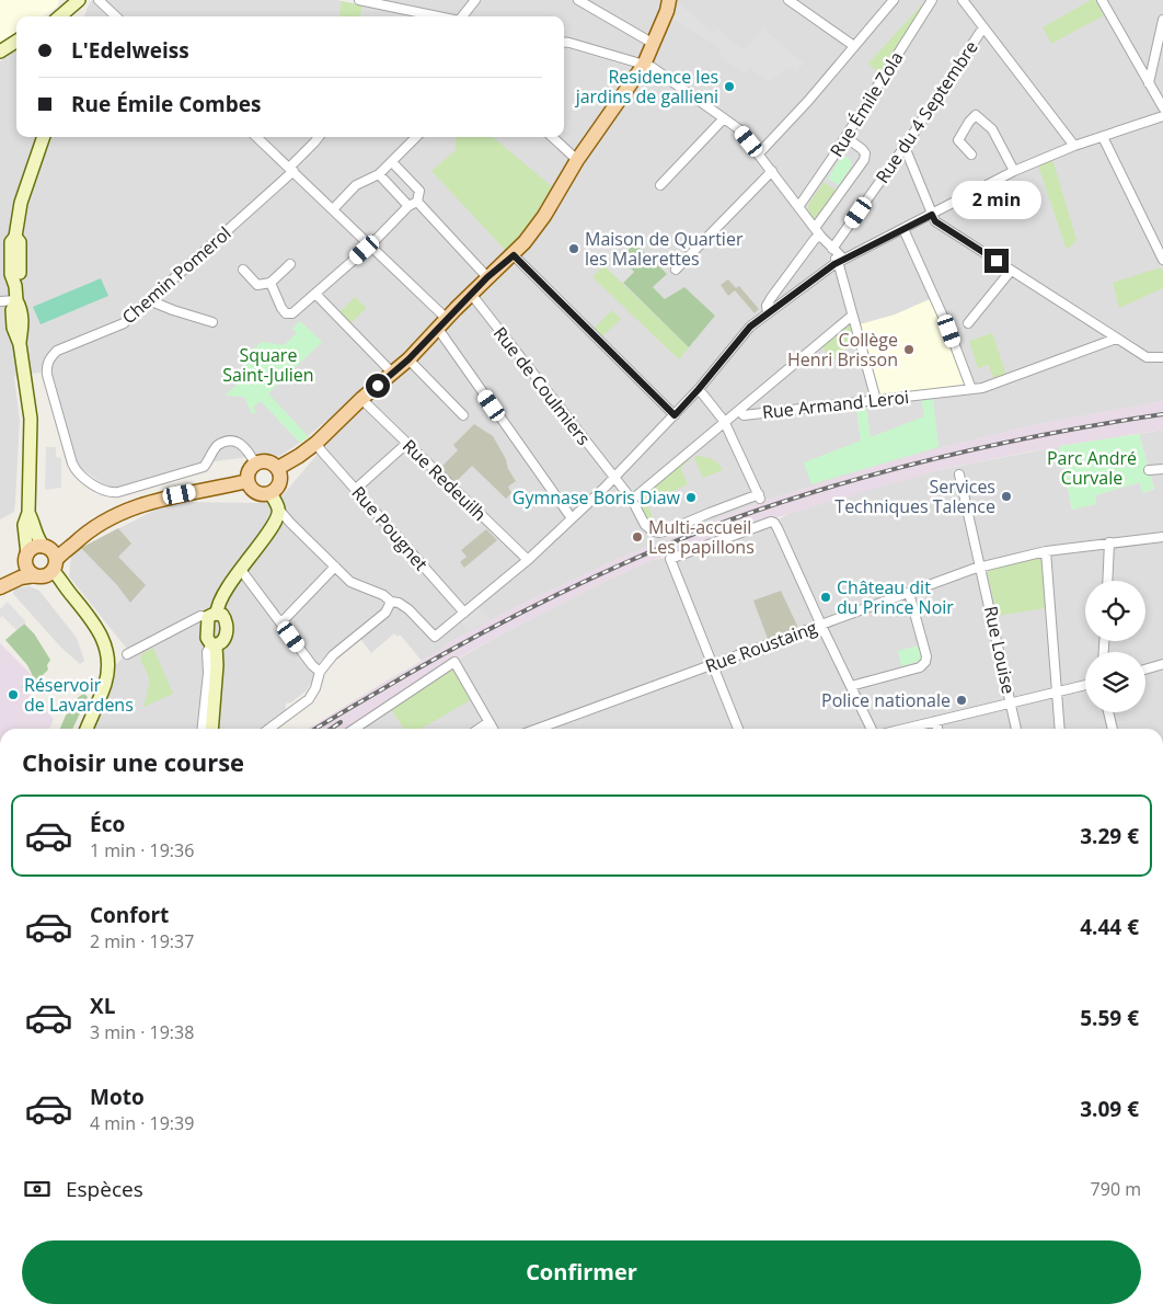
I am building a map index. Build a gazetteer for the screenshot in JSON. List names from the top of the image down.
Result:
{
  "streets": {
    "street": [
      "Rue Émile Zola",
      "Rue du 4 Septembre",
      "Chemin Pomerol",
      "Rue de Coulmiers",
      "Rue Armand Leroi",
      "Rue Redeuilh",
      "Rue Pougnet",
      "Rue Roustaing",
      "Rue Louise"
    ]
  },
  "crossings": [
    ["Rue Roustaing", "Rue Louise"]
  ],
  "parks": ["Square Saint-Julien", "Parc André Curvale"],
  "places": [
    "Residence les jardins de gallieni",
    "Maison de Quartier les Malerettes",
    "Collège Henri Brisson",
    "Services Techniques Talence",
    "Gymnase Boris Diaw",
    "Multi-accueil Les papillons",
    "Château dit du Prince Noir",
    "Réservoir de Lavardens",
    "Police nationale"
  ],
  "page": {
    "banner": ["L'Edelweiss", "Rue Émile Combes"],
    "bubble": "2 min",
    "heading": "Choisir une course",
    "list": [
      {
        "name": "Éco",
        "note": "1 min · 19:36",
        "value": "3.29 €"
      },
      {
        "name": "Confort",
        "note": "2 min · 19:37",
        "value": "4.44 €"
      },
      {
        "name": "XL",
        "note": "3 min · 19:38",
        "value": "5.59 €"
      },
      {
        "name": "Moto",
        "note": "4 min · 19:39",
        "value": "3.09 €"
      }
    ],
    "pay": ["Espèces", "790 m"],
    "buttons": "Confirmer"
  }
}
